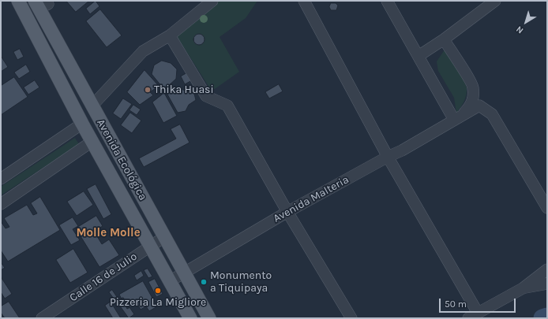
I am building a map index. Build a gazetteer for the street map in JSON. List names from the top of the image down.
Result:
{
  "streets": {
    "main road": ["Avenida Ecológica"],
    "street": ["Avenida Malteria", "Calle 16 de Julio"]
  },
  "crossings": [
    ["Avenida Ecológica", "Avenida Malteria"],
    ["Avenida Ecológica", "Calle 16 de Julio"]
  ],
  "districts": ["Molle Molle"],
  "places": ["Thika Huasi", "Monumento a Tiquipaya", "Pizzeria La Migliore"],
  "scale_bar": "50 m",
  "north": "bottom left"
}
